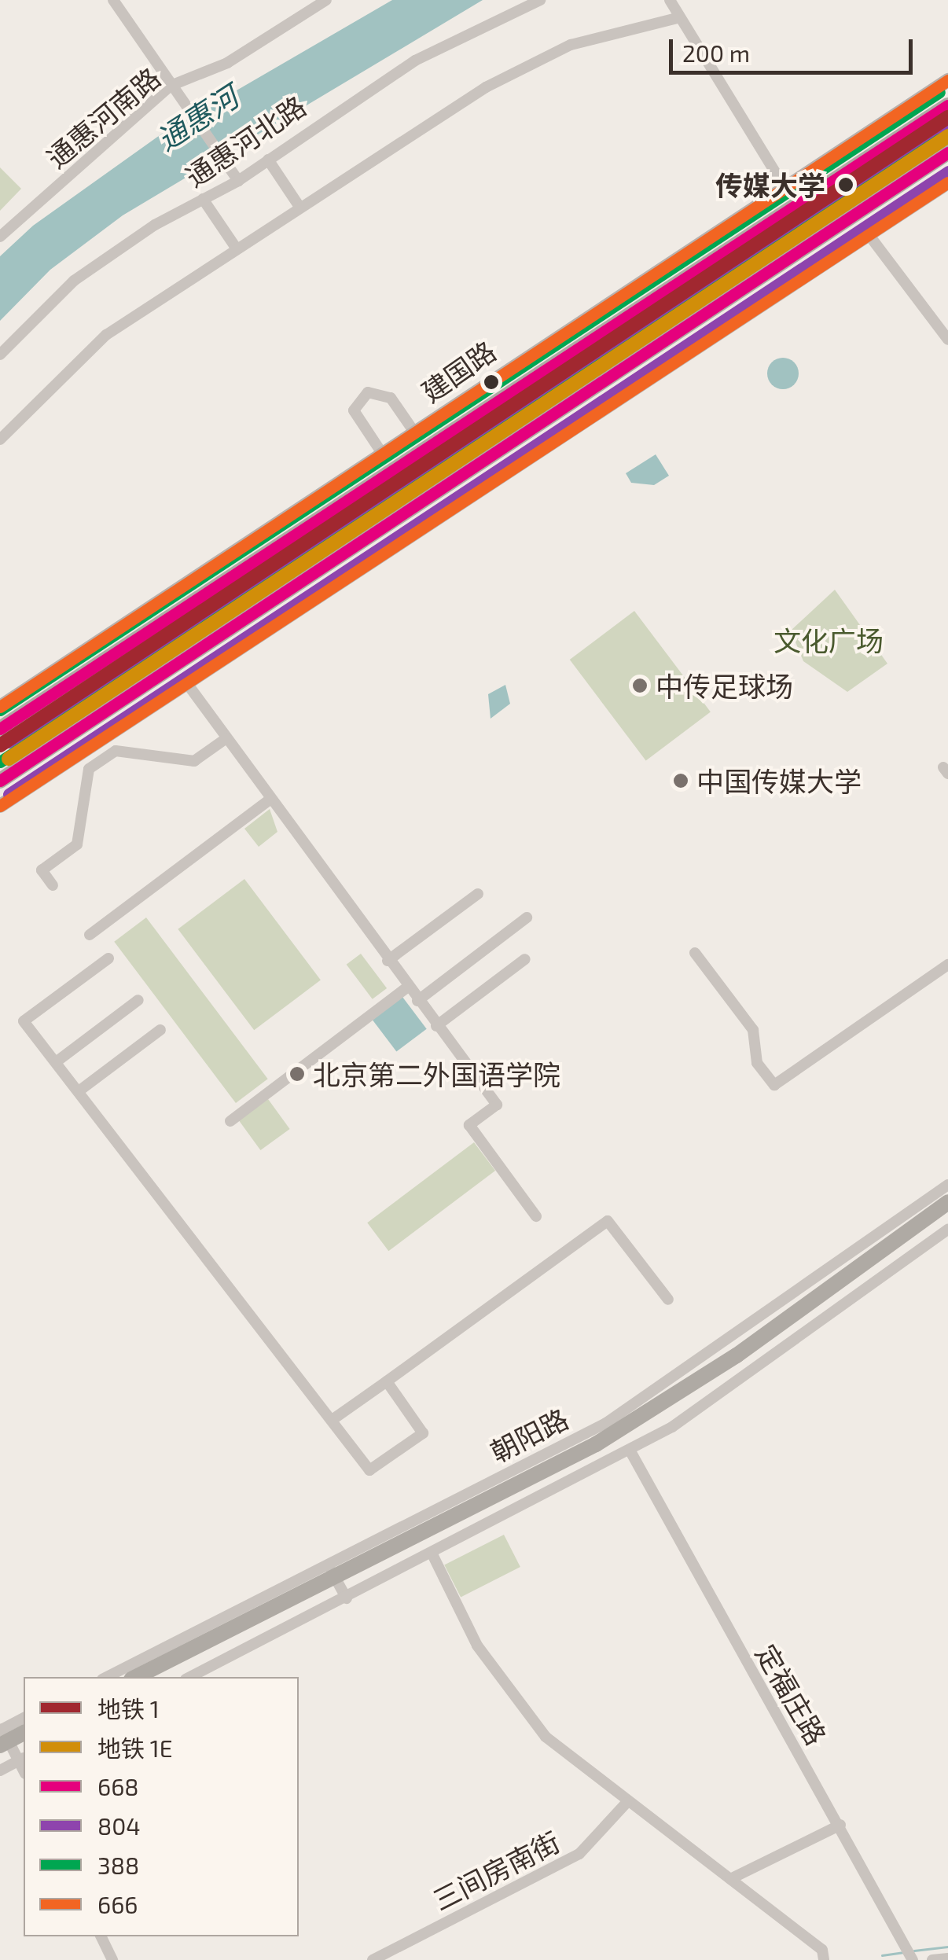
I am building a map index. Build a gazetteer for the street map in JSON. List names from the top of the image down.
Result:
{
  "streets": {
    "highway": ["朝阳路"],
    "main road": ["建国路"],
    "street": [
      "通惠河南路",
      "通惠河北路",
      "定福庄路",
      "三间房南街"
    ]
  },
  "crossings": [
    ["朝阳路", "定福庄路"]
  ],
  "water": ["通惠河"],
  "parks": ["文化广场"],
  "places": [
    "传媒大学",
    "中传足球场",
    "中国传媒大学",
    "北京第二外国语学院"
  ],
  "lines": [
    "transit line 666",
    "transit line 388",
    "transit line 668",
    "metro line 1",
    "transit line 804",
    "metro line 1E"
  ],
  "legend": [
    "地铁 1",
    "地铁 1E",
    "668",
    "804",
    "388",
    "666"
  ],
  "scale_bar": "200 m"
}
